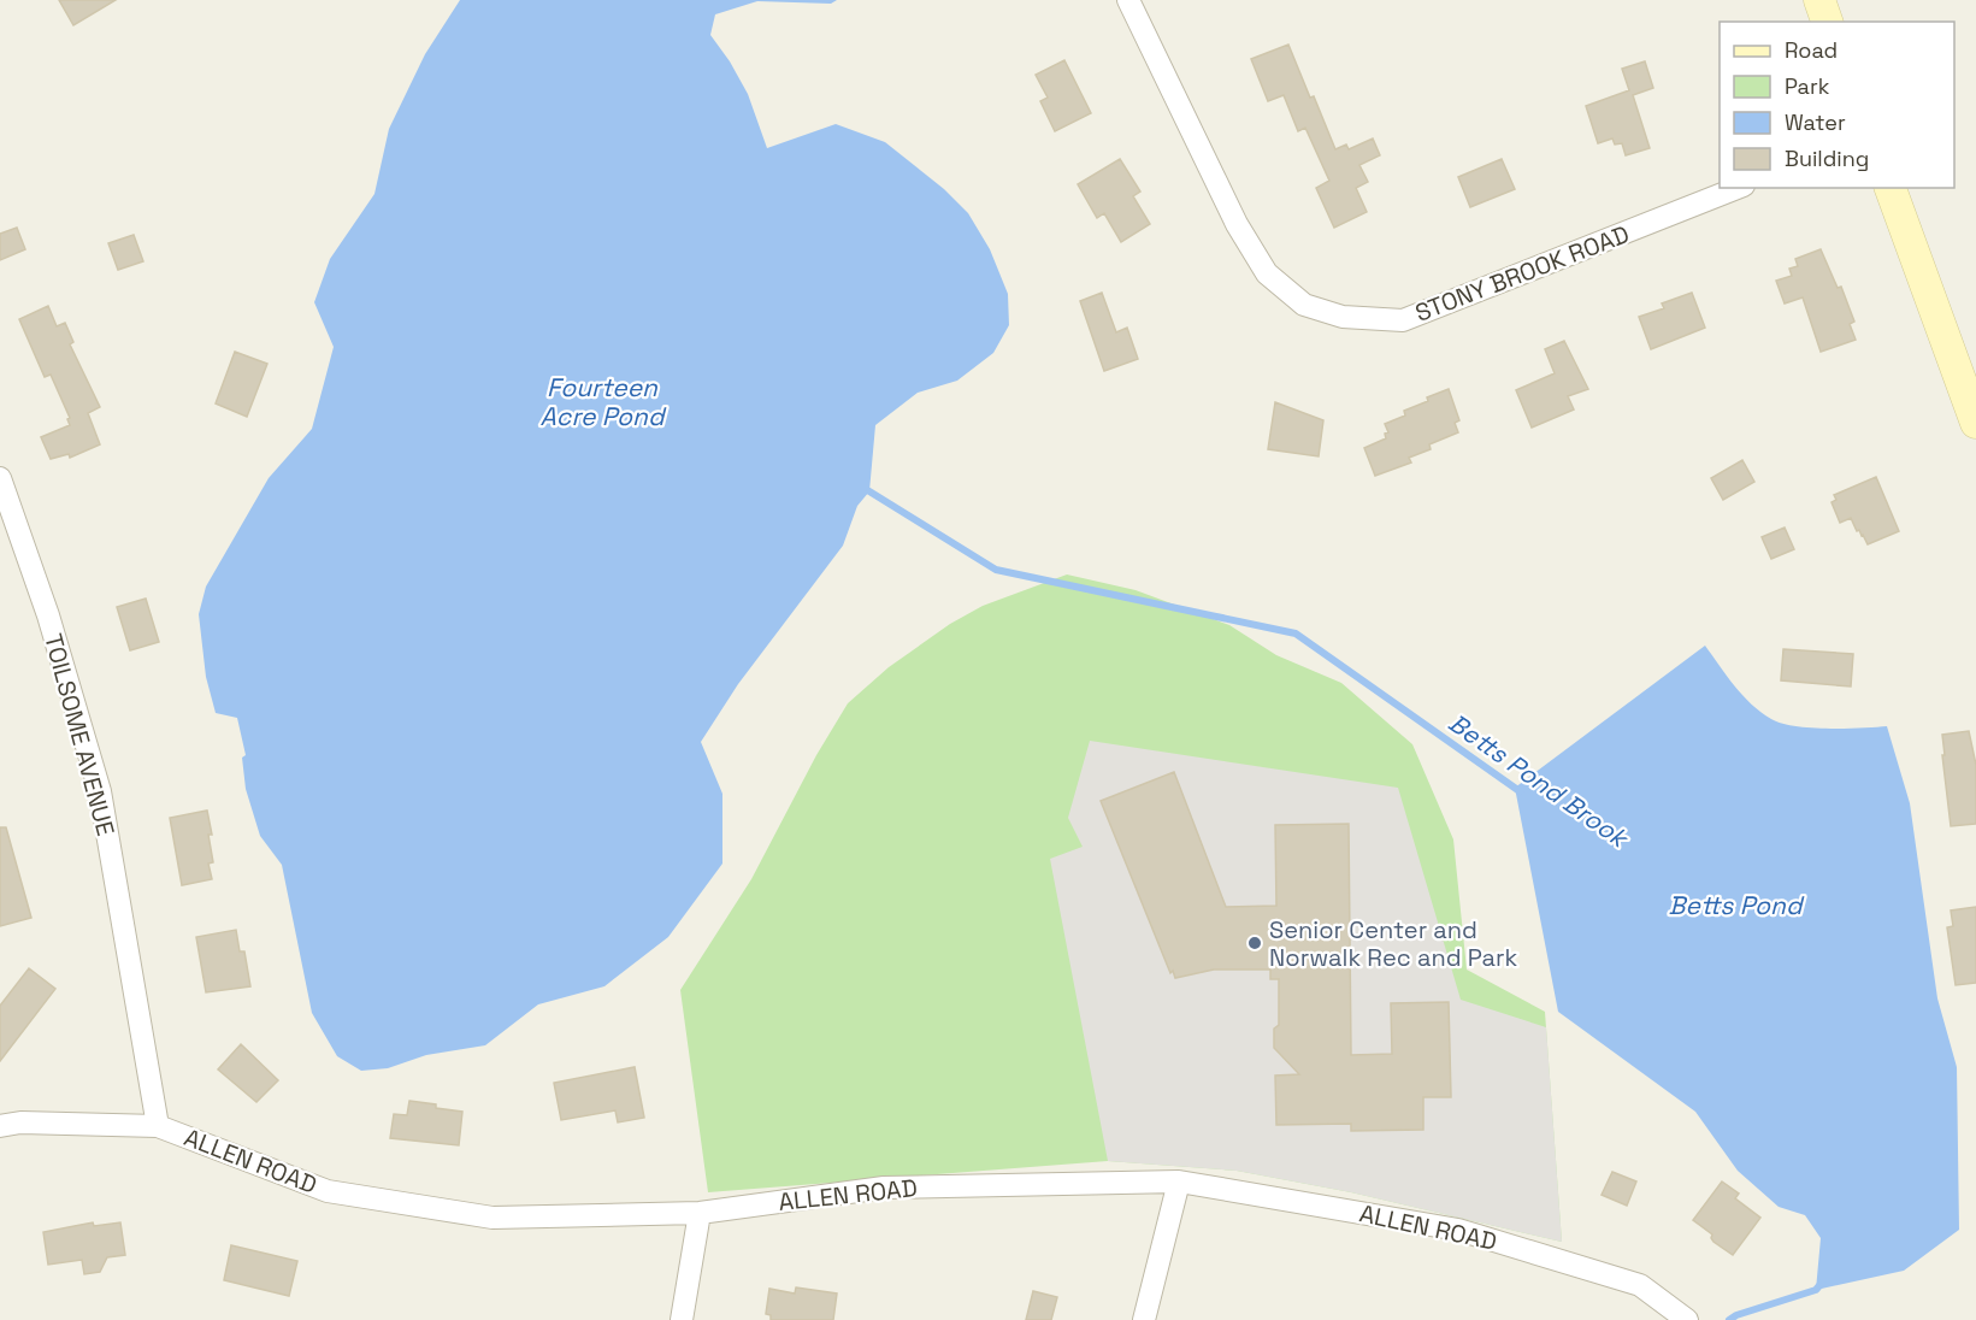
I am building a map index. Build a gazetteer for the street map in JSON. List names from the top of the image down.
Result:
{
  "streets": {
    "street": ["STONY BROOK ROAD", "TOILSOME AVENUE", "ALLEN ROAD"]
  },
  "crossings": [
    ["TOILSOME AVENUE", "ALLEN ROAD"]
  ],
  "water": ["Fourteen Acre Pond", "Betts Pond Brook", "Betts Pond"],
  "places": ["Senior Center and Norwalk Rec and Park"],
  "legend": [
    "Road",
    "Park",
    "Water",
    "Building"
  ]
}
